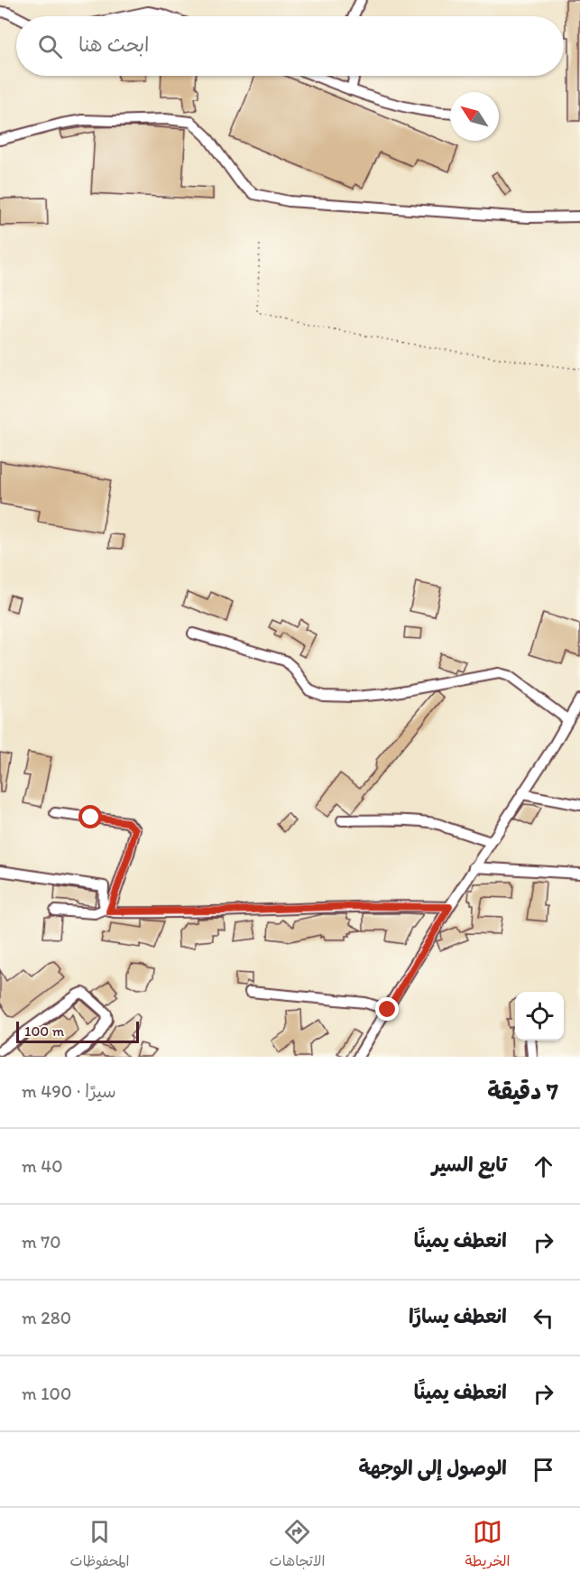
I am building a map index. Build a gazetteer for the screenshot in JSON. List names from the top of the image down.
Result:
{
  "scale_bar": "100 m",
  "north": "top left",
  "page": {
    "search": "ابحث هنا",
    "scale": "100 m",
    "heading": ["7 دقيقة", "سيرًا · 490 m"],
    "list": [
      ["تابع السير", "40 m"],
      ["انعطف يمينًا", "70 m"],
      ["انعطف يسارًا", "280 m"],
      ["انعطف يمينًا", "100 m"],
      "الوصول إلى الوجهة"
    ],
    "nav": ["الخريطة", "الاتجاهات", "المحفوظات"]
  }
}
